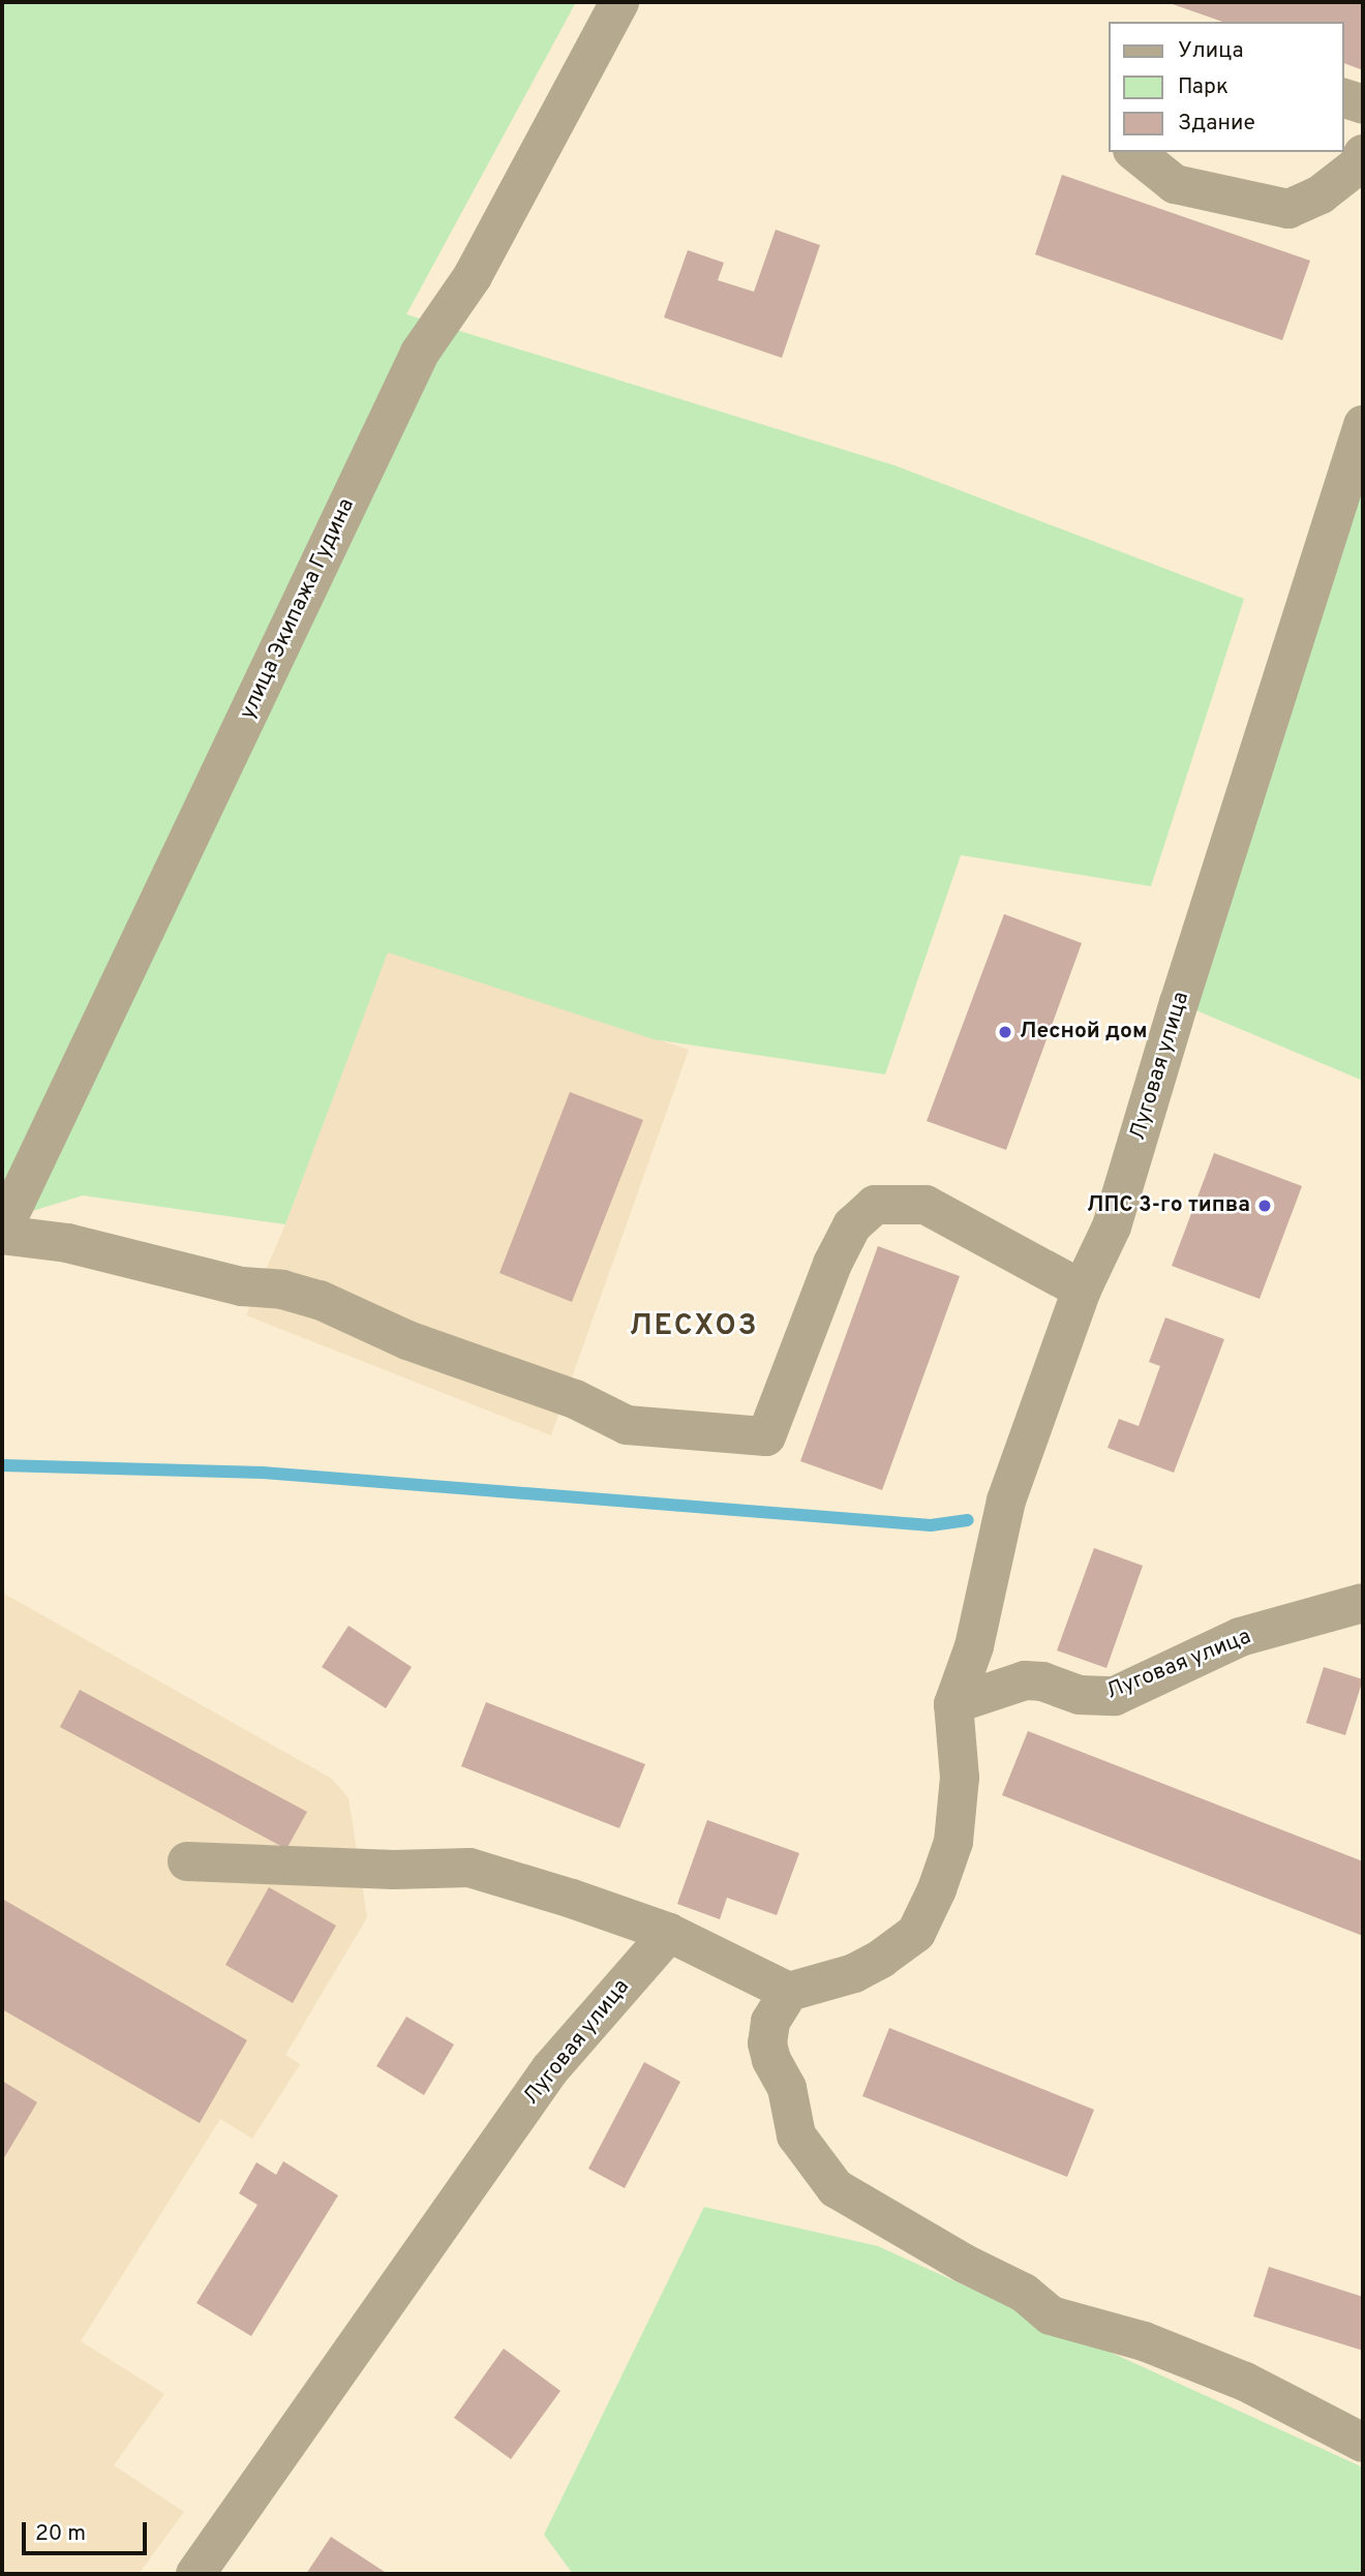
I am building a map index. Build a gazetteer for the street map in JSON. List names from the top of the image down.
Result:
{
  "streets": {
    "street": ["улица Экипажа Гудина", "Луговая улица"]
  },
  "districts": ["ЛЕСХОЗ"],
  "places": ["Лесной дом", "ЛПС 3-го типва"],
  "legend": ["Улица", "Парк", "Здание"],
  "scale_bar": "20 m"
}
